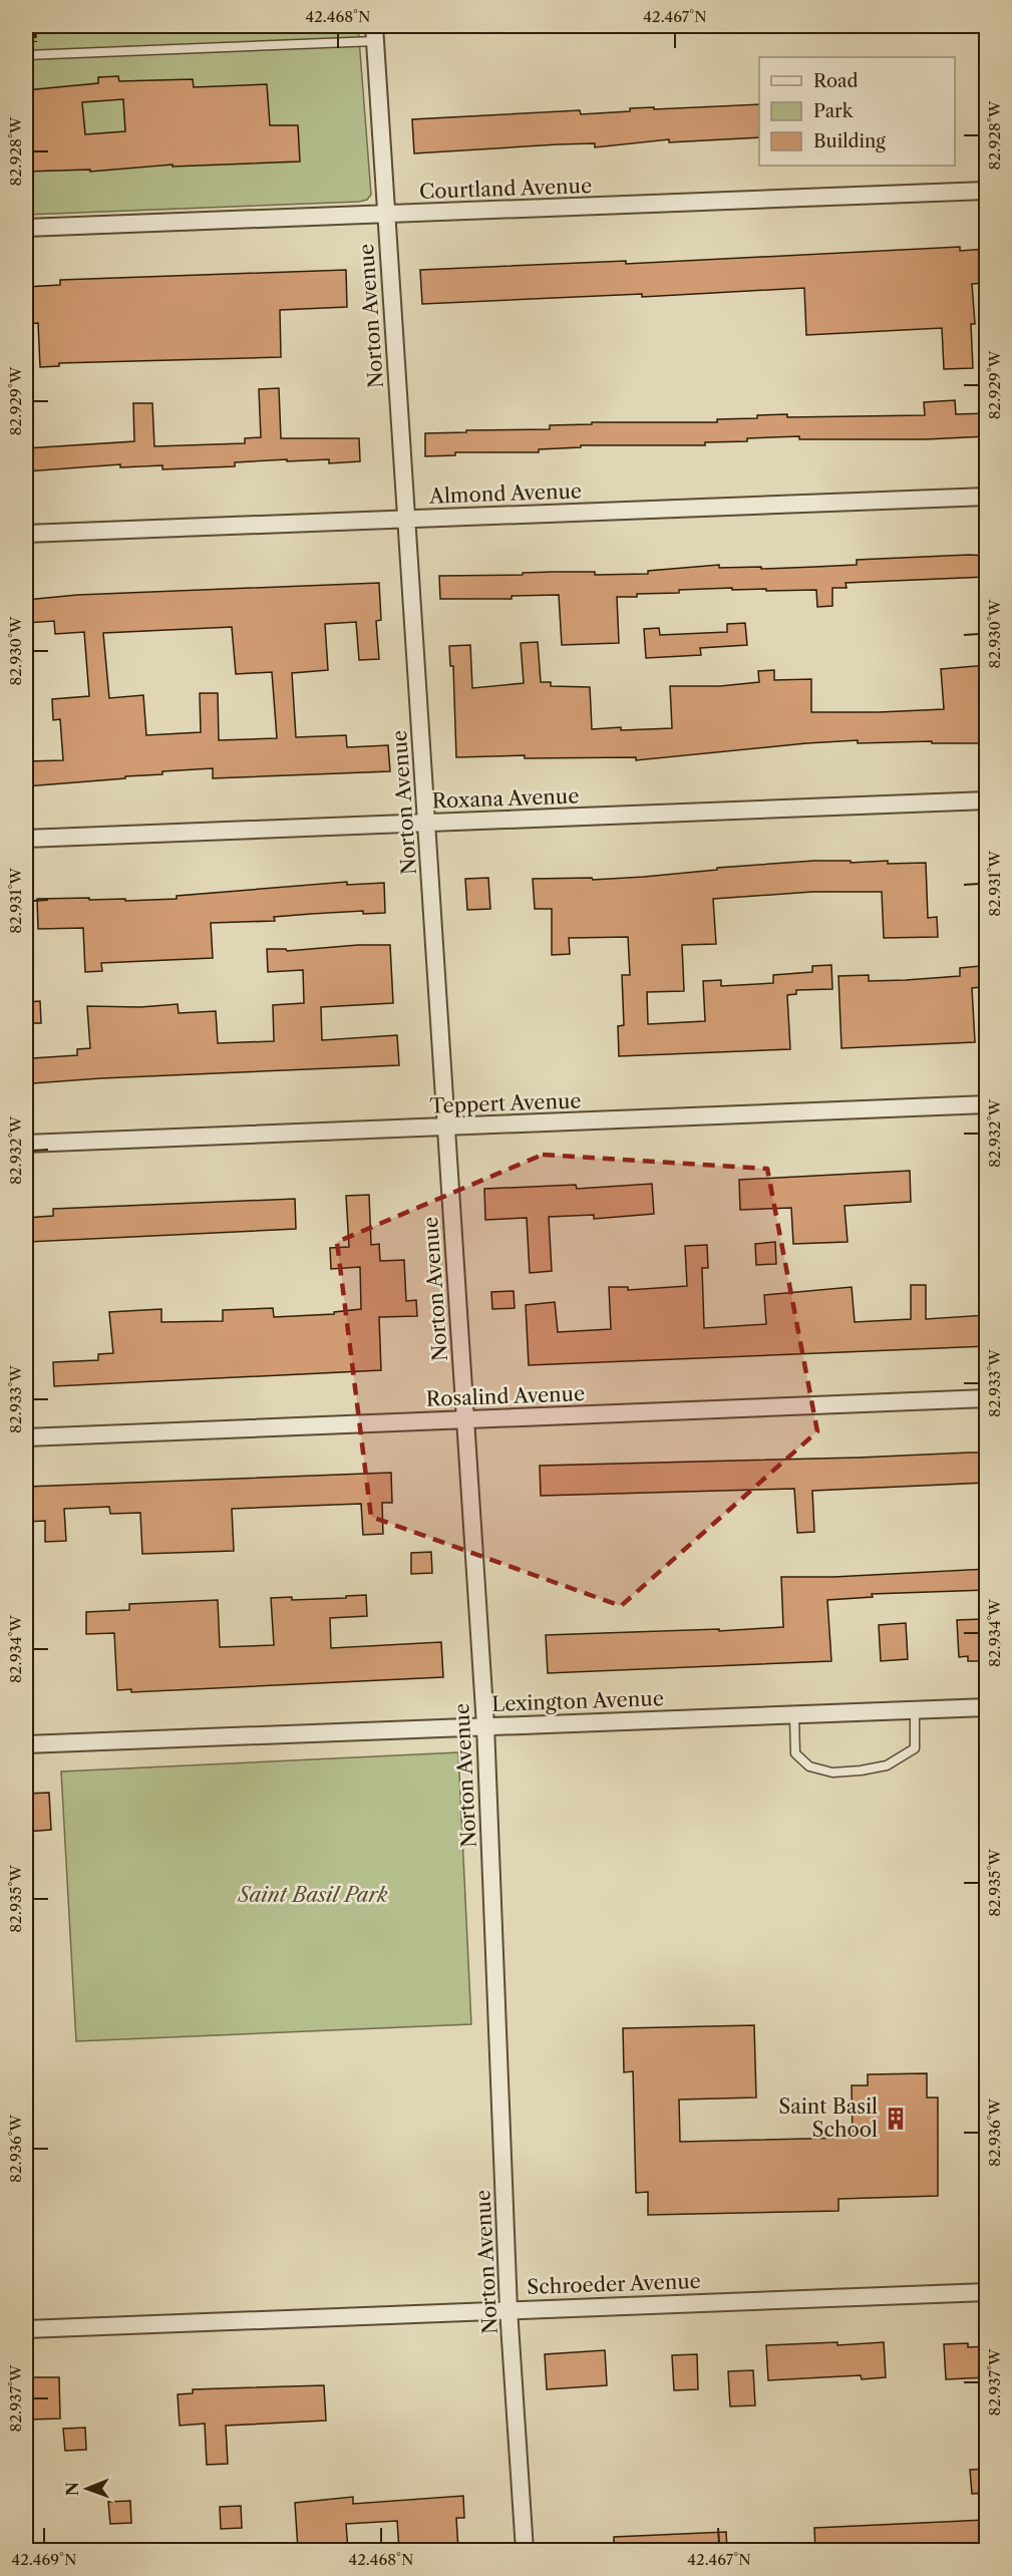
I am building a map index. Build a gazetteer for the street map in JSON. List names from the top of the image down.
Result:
{
  "streets": {
    "street": [
      "Courtland Avenue",
      "Norton Avenue",
      "Almond Avenue",
      "Roxana Avenue",
      "Teppert Avenue",
      "Rosalind Avenue",
      "Lexington Avenue",
      "Schroeder Avenue"
    ]
  },
  "crossings": [
    ["Courtland Avenue", "Norton Avenue"],
    ["Norton Avenue", "Almond Avenue"],
    ["Norton Avenue", "Roxana Avenue"],
    ["Norton Avenue", "Teppert Avenue"],
    ["Norton Avenue", "Rosalind Avenue"],
    ["Norton Avenue", "Lexington Avenue"],
    ["Norton Avenue", "Schroeder Avenue"]
  ],
  "parks": ["Saint Basil Park"],
  "places": {
    "building": ["Saint Basil School"]
  },
  "legend": ["Road", "Park", "Building"],
  "north": "left",
  "coordinates": [
    "42.468°N",
    "42.467°N",
    "82.928°W",
    "82.929°W",
    "82.930°W",
    "82.931°W",
    "82.932°W",
    "82.933°W",
    "82.934°W",
    "82.935°W",
    "82.936°W",
    "82.937°W",
    "42.469°N"
  ]
}
